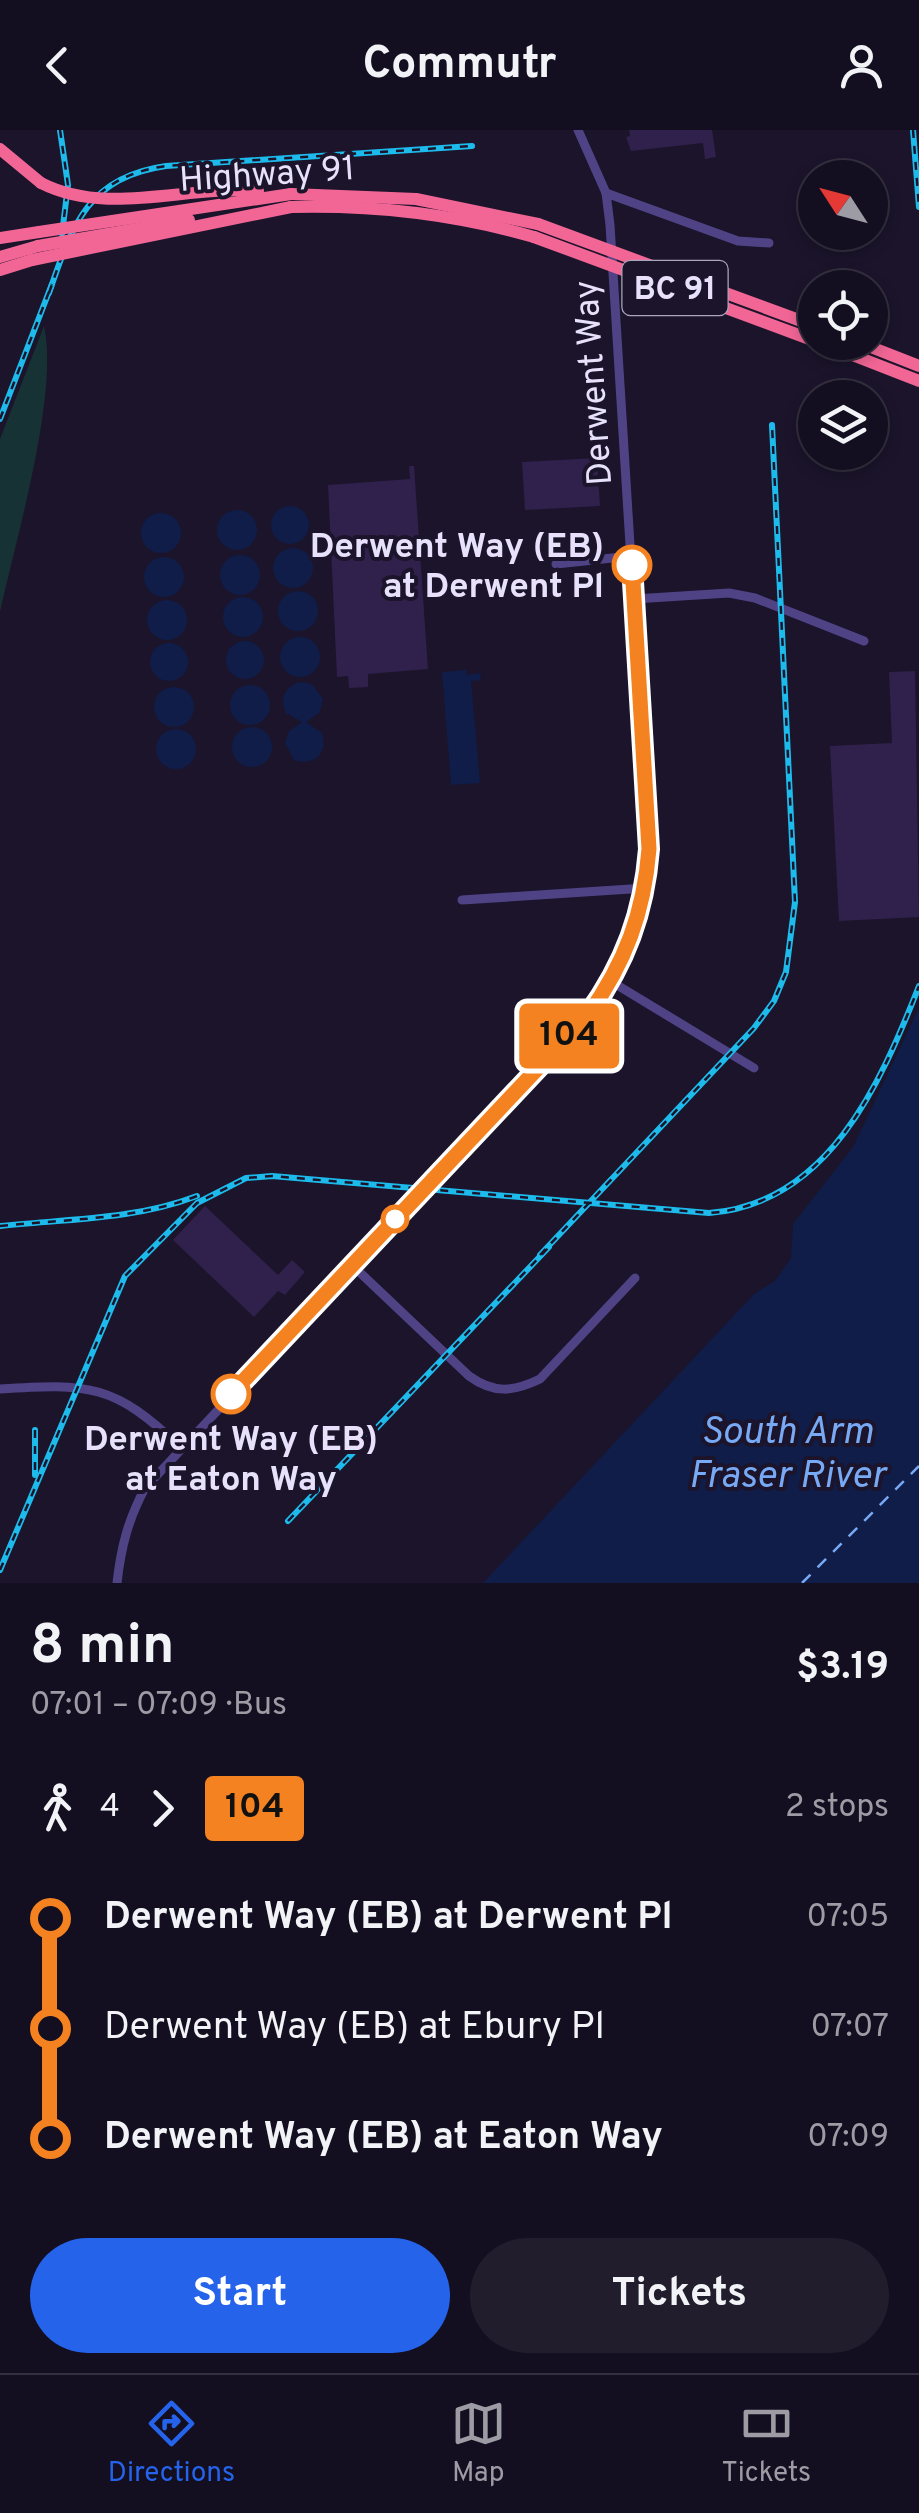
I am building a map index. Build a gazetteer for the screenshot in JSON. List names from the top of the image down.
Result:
{
  "streets": {
    "highway": ["Highway 91", "BC 91"],
    "street": ["Derwent Way"]
  },
  "crossings": [
    ["Highway 91", "BC 91"]
  ],
  "water": ["South Arm Fraser River"],
  "places": ["Derwent Way (EB) at Derwent Pl", "Derwent Way (EB) at Eaton Way"],
  "lines": ["bus line 104"],
  "north": "top left",
  "page": {
    "header": "Commutr",
    "on_map": "104",
    "heading": ["8 min", "07:01 – 07:09 · Bus", "$3.19"],
    "legs": ["4", "104", "2 stops"],
    "list": [
      {
        "name": "Derwent Way (EB) at Derwent Pl",
        "value": "07:05"
      },
      {
        "name": "Derwent Way (EB) at Ebury Pl",
        "value": "07:07"
      },
      {
        "name": "Derwent Way (EB) at Eaton Way",
        "value": "07:09"
      }
    ],
    "buttons": ["Start", "Tickets"],
    "tabs": ["Directions", "Map", "Tickets"]
  }
}
